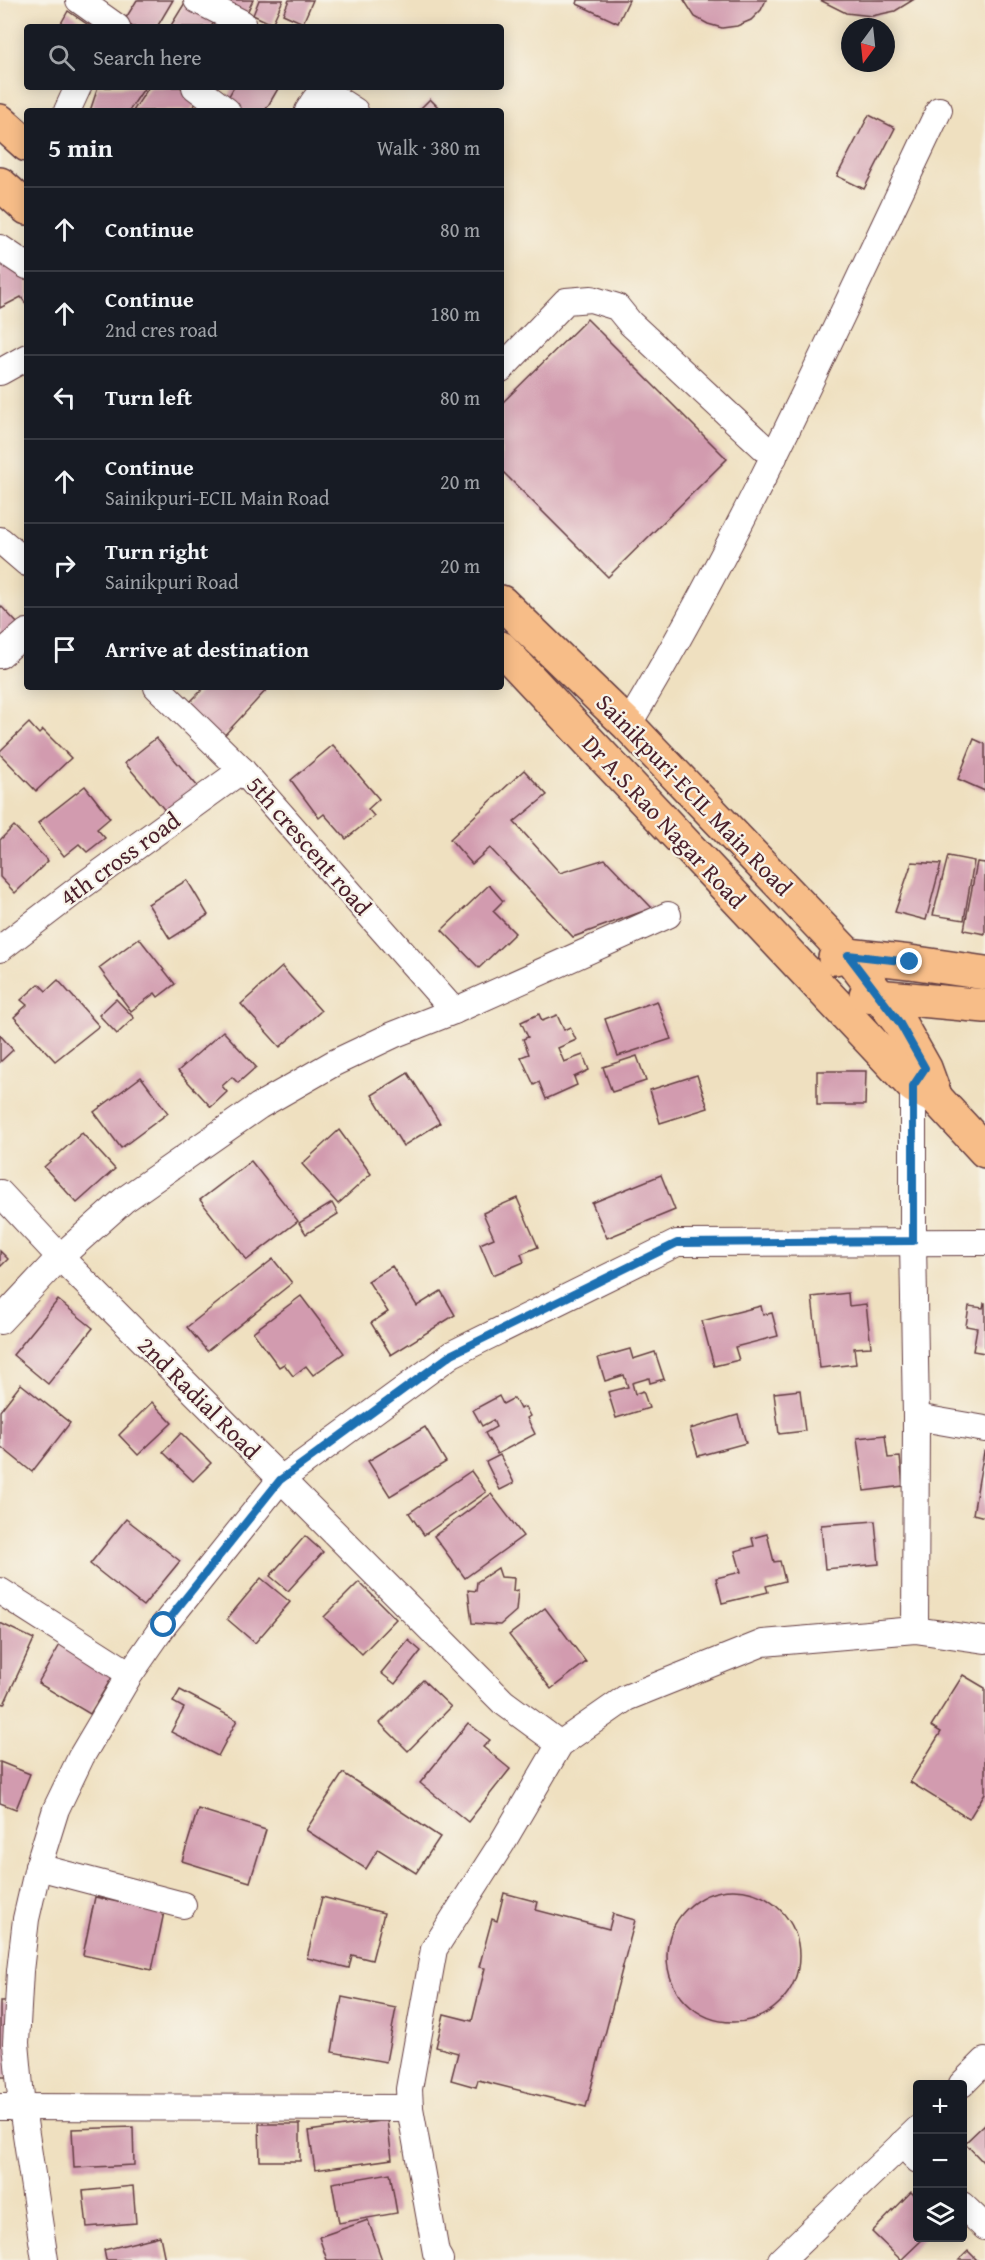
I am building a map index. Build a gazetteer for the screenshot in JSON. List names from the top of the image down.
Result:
{
  "streets": {
    "main road": ["Sainikpuri-ECIL Main Road", "Dr A.S.Rao Nagar Road"],
    "street": ["5th crescent road", "4th cross road", "2nd Radial Road"]
  },
  "crossings": [
    ["5th crescent road", "4th cross road"]
  ],
  "north": "bottom",
  "page": {
    "search": "Search here",
    "heading": ["5 min", "Walk · 380 m"],
    "list": [
      ["Continue", "80 m"],
      ["Continue", "2nd cres road", "180 m"],
      ["Turn left", "80 m"],
      ["Continue", "Sainikpuri-ECIL Main Road", "20 m"],
      ["Turn right", "Sainikpuri Road", "20 m"],
      "Arrive at destination"
    ],
    "map_buttons": ["+", "−"]
  }
}
